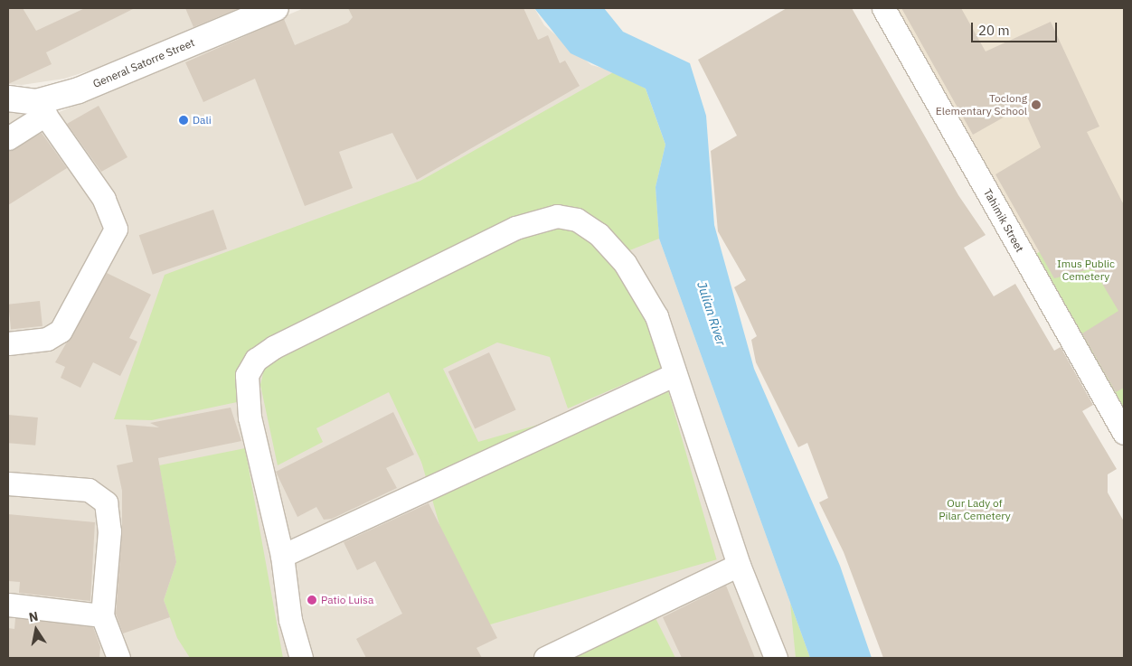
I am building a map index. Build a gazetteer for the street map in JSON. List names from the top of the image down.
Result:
{
  "streets": {
    "street": ["General Satorre Street", "Tahimik Street"]
  },
  "water": ["Julian River"],
  "parks": ["Imus Public Cemetery", "Our Lady of Pilar Cemetery"],
  "places": ["Toclong Elementary School", "Dali", "Patio Luisa"],
  "scale_bar": "20 m",
  "north": "top"
}
